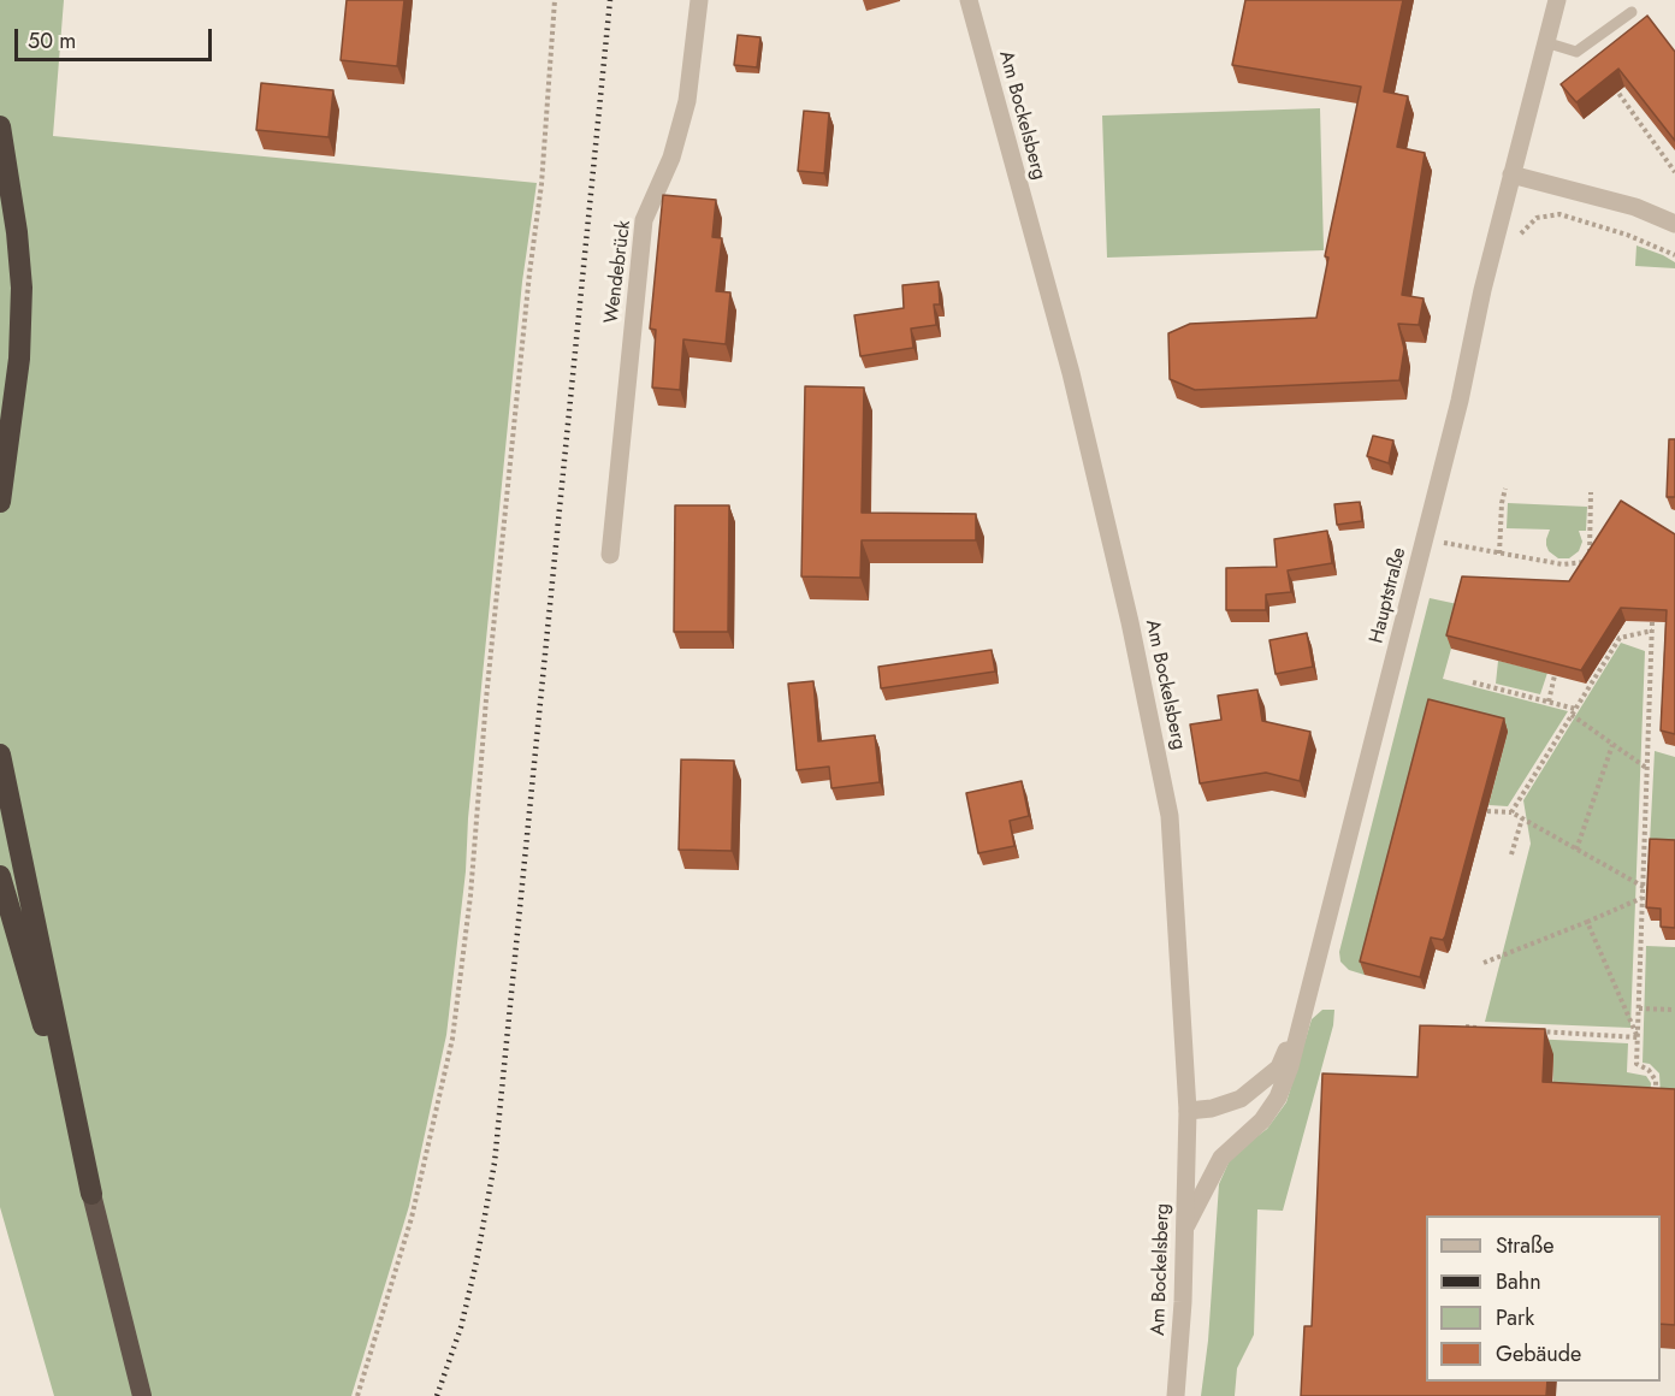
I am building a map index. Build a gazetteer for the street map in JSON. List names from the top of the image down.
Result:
{
  "streets": {
    "street": ["Am Bockelsberg", "Wendebrück", "Hauptstraße"]
  },
  "crossings": [
    ["Am Bockelsberg", "Hauptstraße"]
  ],
  "legend": [
    "Straße",
    "Bahn",
    "Park",
    "Gebäude"
  ],
  "scale_bar": "50 m"
}
